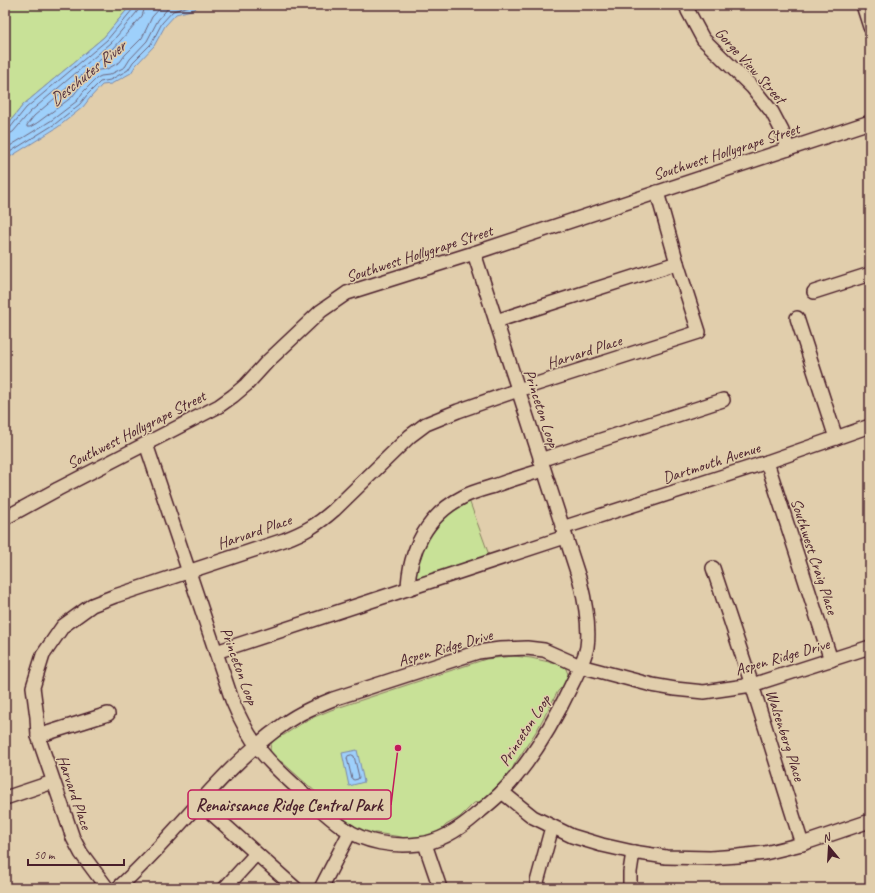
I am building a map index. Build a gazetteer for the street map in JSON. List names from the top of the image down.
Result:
{
  "streets": {
    "street": [
      "Gorge View Street",
      "Southwest Hollygrape Street",
      "Harvard Place",
      "Princeton Loop",
      "Dartmouth Avenue",
      "Southwest Craig Place",
      "Aspen Ridge Drive",
      "Walsenberg Place"
    ]
  },
  "crossings": [
    ["Gorge View Street", "Southwest Hollygrape Street"],
    ["Southwest Hollygrape Street", "Princeton Loop"],
    ["Harvard Place", "Princeton Loop"],
    ["Princeton Loop", "Dartmouth Avenue"],
    ["Princeton Loop", "Aspen Ridge Drive"],
    ["Dartmouth Avenue", "Southwest Craig Place"],
    ["Southwest Craig Place", "Aspen Ridge Drive"],
    ["Aspen Ridge Drive", "Walsenberg Place"]
  ],
  "water": ["Deschutes River"],
  "places": ["Renaissance Ridge Central Park"],
  "scale_bar": "50 m",
  "north": "top"
}
